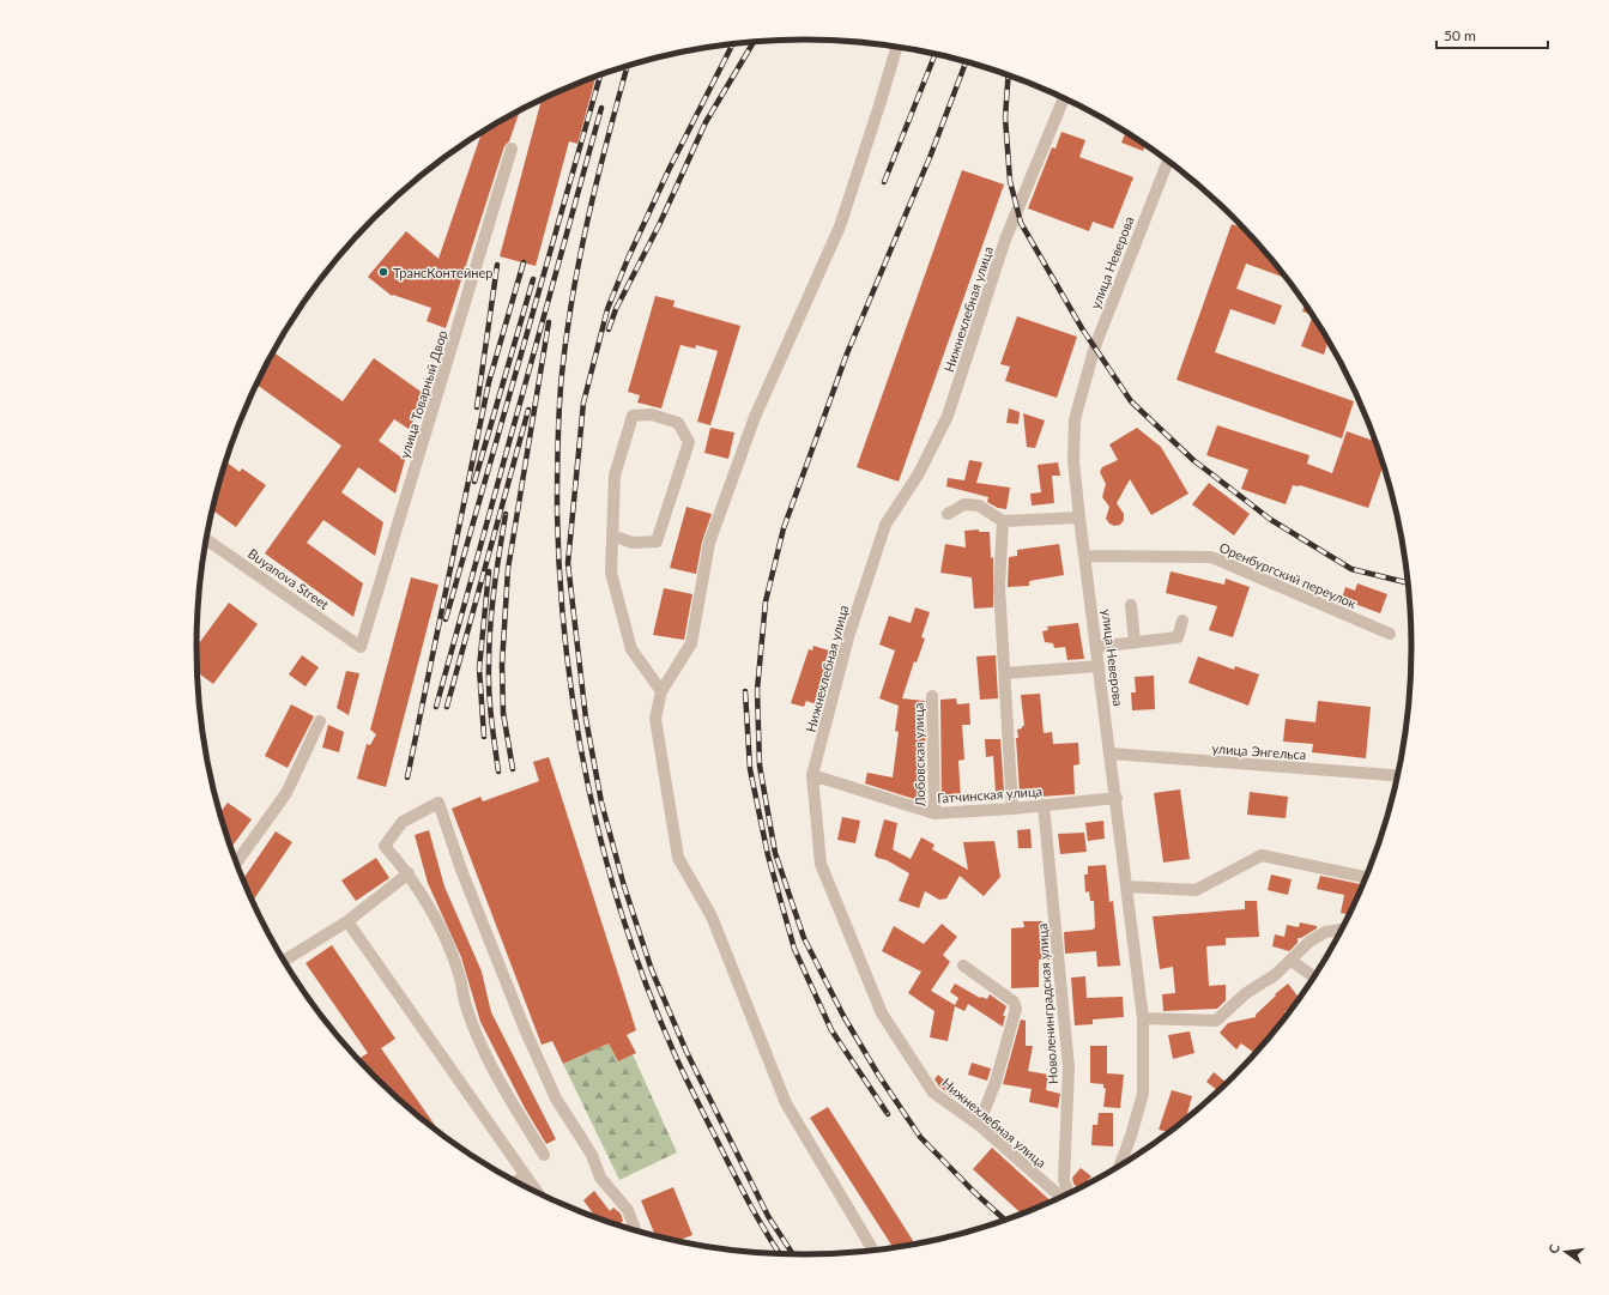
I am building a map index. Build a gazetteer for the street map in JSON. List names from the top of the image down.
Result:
{
  "streets": {
    "street": [
      "улица Неверова",
      "Нижнехлебная улица",
      "улица Товарный Двор",
      "Оренбургский переулок",
      "Buyanova Street",
      "улица Энгельса",
      "Лобовская улица",
      "Гатчинская улица",
      "Новоленинградская улица"
    ]
  },
  "crossings": [
    ["улица Неверова", "Оренбургский переулок"],
    ["улица Неверова", "улица Энгельса"],
    ["улица Неверова", "Гатчинская улица"],
    ["Нижнехлебная улица", "Гатчинская улица"],
    ["улица Товарный Двор", "Buyanova Street"],
    ["Лобовская улица", "Гатчинская улица"],
    ["Гатчинская улица", "Новоленинградская улица"]
  ],
  "places": ["ТрансКонтейнер"],
  "scale_bar": "50 m",
  "north": "left"
}
